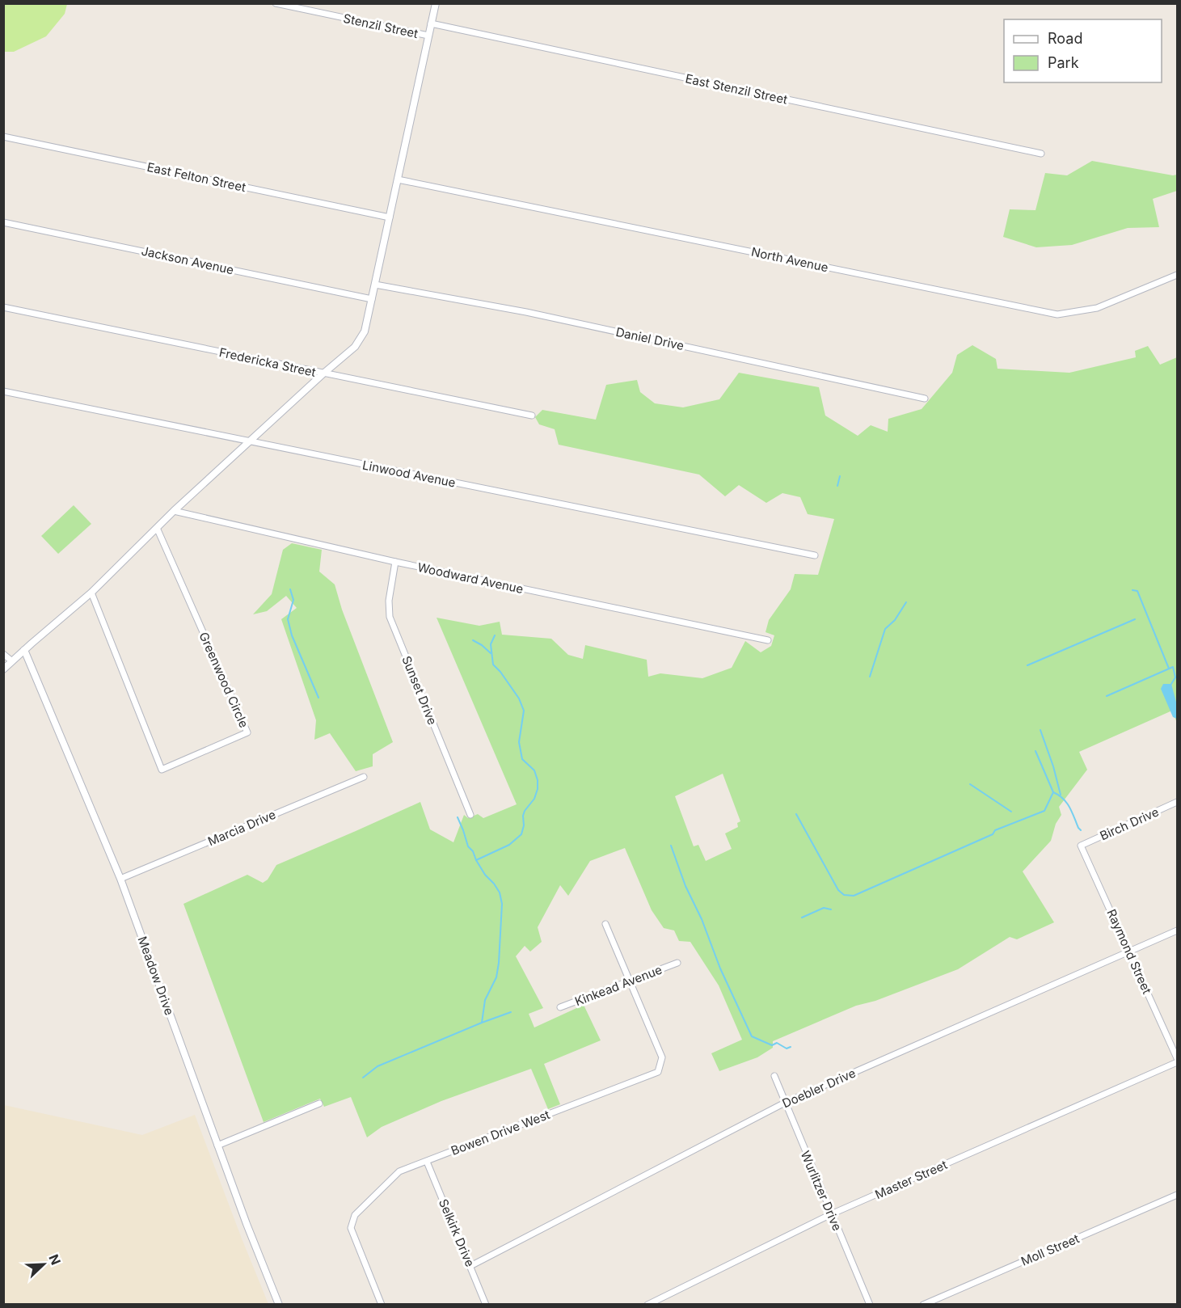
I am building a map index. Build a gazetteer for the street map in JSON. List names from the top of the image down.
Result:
{
  "streets": {
    "street": [
      "Stenzil Street",
      "East Stenzil Street",
      "East Felton Street",
      "North Avenue",
      "Jackson Avenue",
      "Daniel Drive",
      "Fredericka Street",
      "Linwood Avenue",
      "Woodward Avenue",
      "Greenwood Circle",
      "Sunset Drive",
      "Birch Drive",
      "Marcia Drive",
      "Raymond Street",
      "Meadow Drive",
      "Kinkead Avenue",
      "Doebler Drive",
      "Bowen Drive West",
      "Master Street",
      "Wurlitzer Drive",
      "Selkirk Drive",
      "Moll Street"
    ]
  },
  "crossings": [
    ["Woodward Avenue", "Sunset Drive"],
    ["Birch Drive", "Raymond Street"],
    ["Marcia Drive", "Meadow Drive"],
    ["Raymond Street", "Doebler Drive"],
    ["Kinkead Avenue", "Bowen Drive West"],
    ["Doebler Drive", "Wurlitzer Drive"],
    ["Doebler Drive", "Selkirk Drive"],
    ["Bowen Drive West", "Selkirk Drive"],
    ["Master Street", "Wurlitzer Drive"]
  ],
  "legend": ["Road", "Park"],
  "north": "top right"
}
